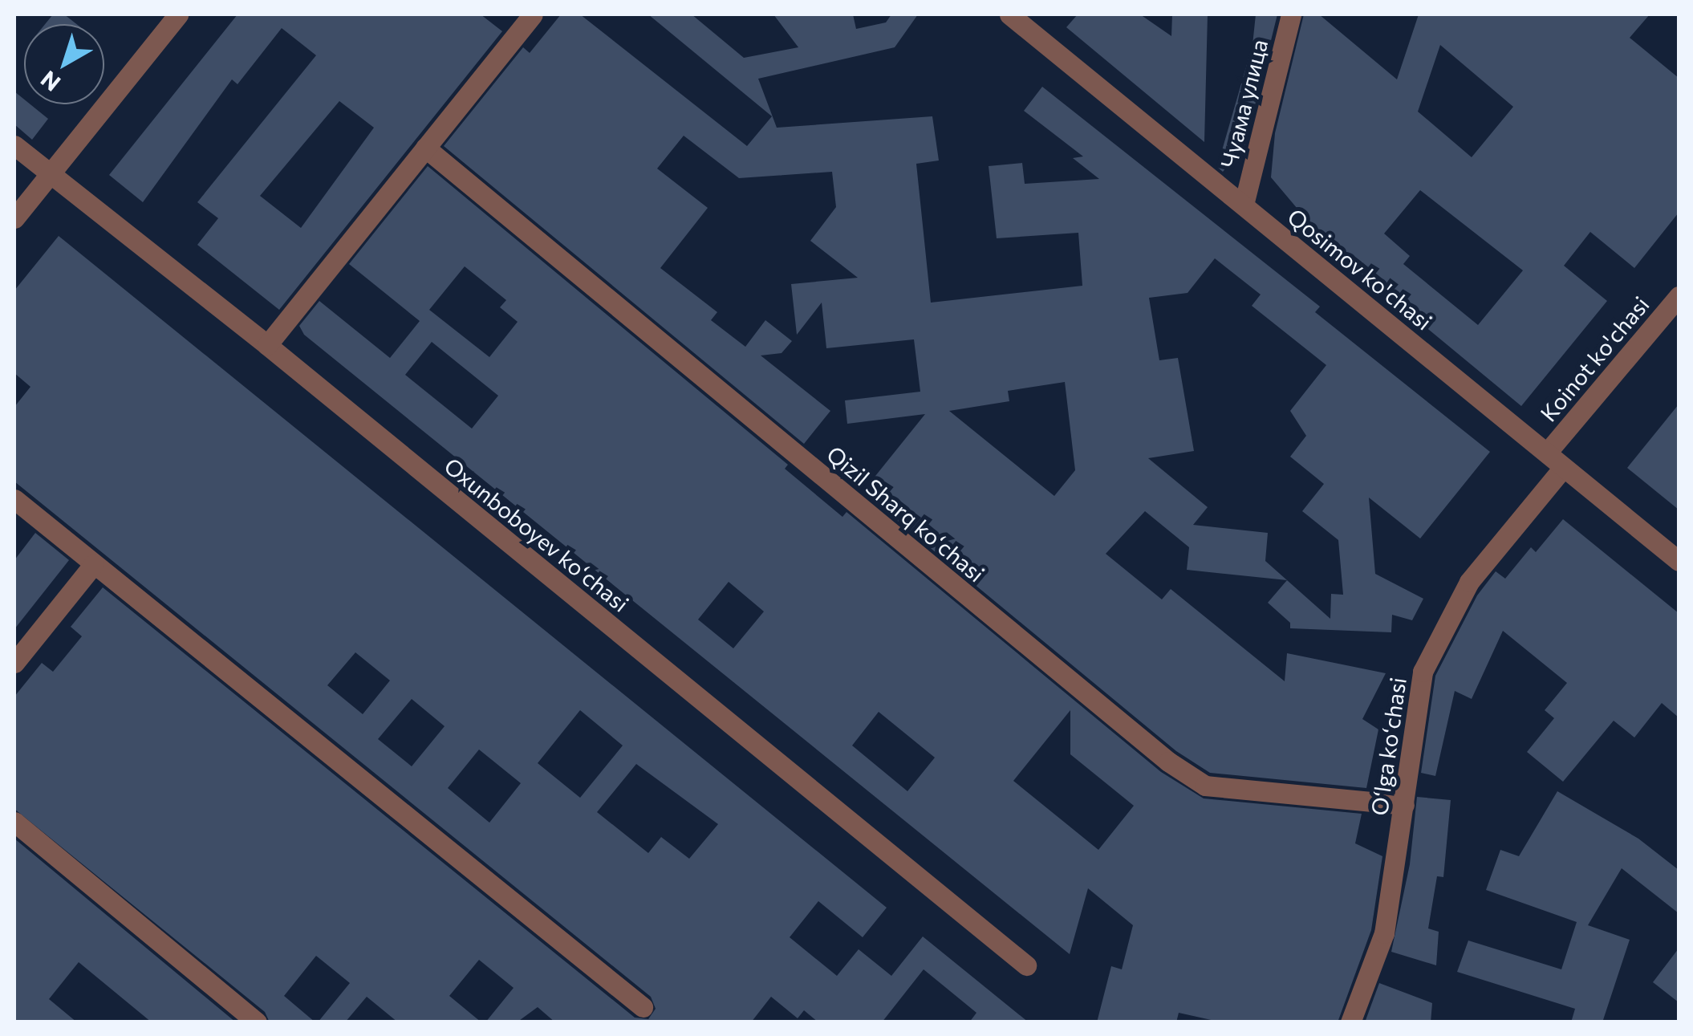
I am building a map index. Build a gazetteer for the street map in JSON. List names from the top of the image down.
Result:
{
  "streets": {
    "street": [
      "Чуама улица",
      "Qosimov ko'chasi",
      "Koinot ko'chasi",
      "Qizil Sharq koʻchasi",
      "Oxunboboyev koʻchasi",
      "Oʻlga koʻchasi"
    ]
  },
  "crossings": [
    ["Чуама улица", "Qosimov ko'chasi"],
    ["Qosimov ko'chasi", "Koinot ko'chasi"],
    ["Qosimov ko'chasi", "Oʻlga koʻchasi"],
    ["Qizil Sharq koʻchasi", "Oʻlga koʻchasi"]
  ],
  "north": "bottom left"
}
